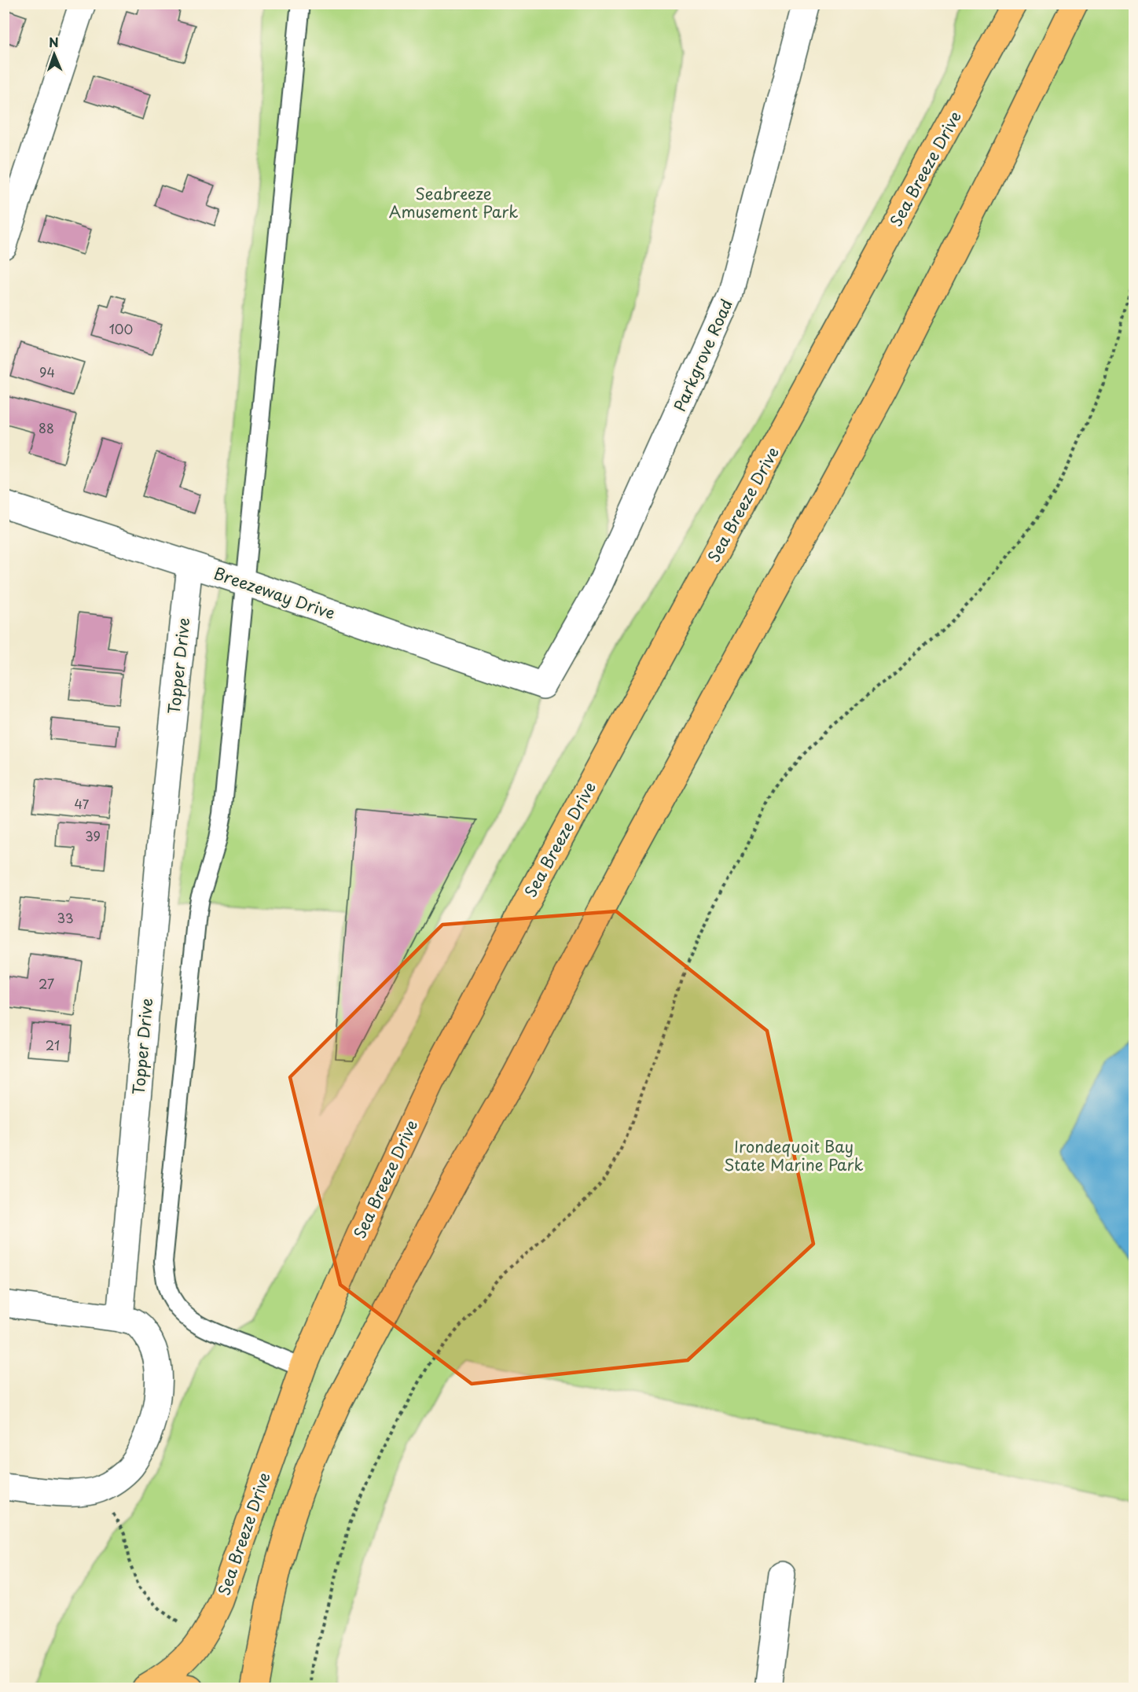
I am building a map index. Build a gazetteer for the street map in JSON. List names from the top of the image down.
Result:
{
  "streets": {
    "main road": ["Sea Breeze Drive"],
    "street": ["Parkgrove Road", "Breezeway Drive", "Topper Drive"]
  },
  "crossings": [
    ["Parkgrove Road", "Breezeway Drive"],
    ["Breezeway Drive", "Topper Drive"]
  ],
  "parks": ["Seabreeze Amusement Park", "Irondequoit Bay State Marine Park"],
  "house_numbers": [
    "100",
    "94",
    "88",
    "47",
    "39",
    "33",
    "27",
    "21"
  ],
  "north": "top"
}
